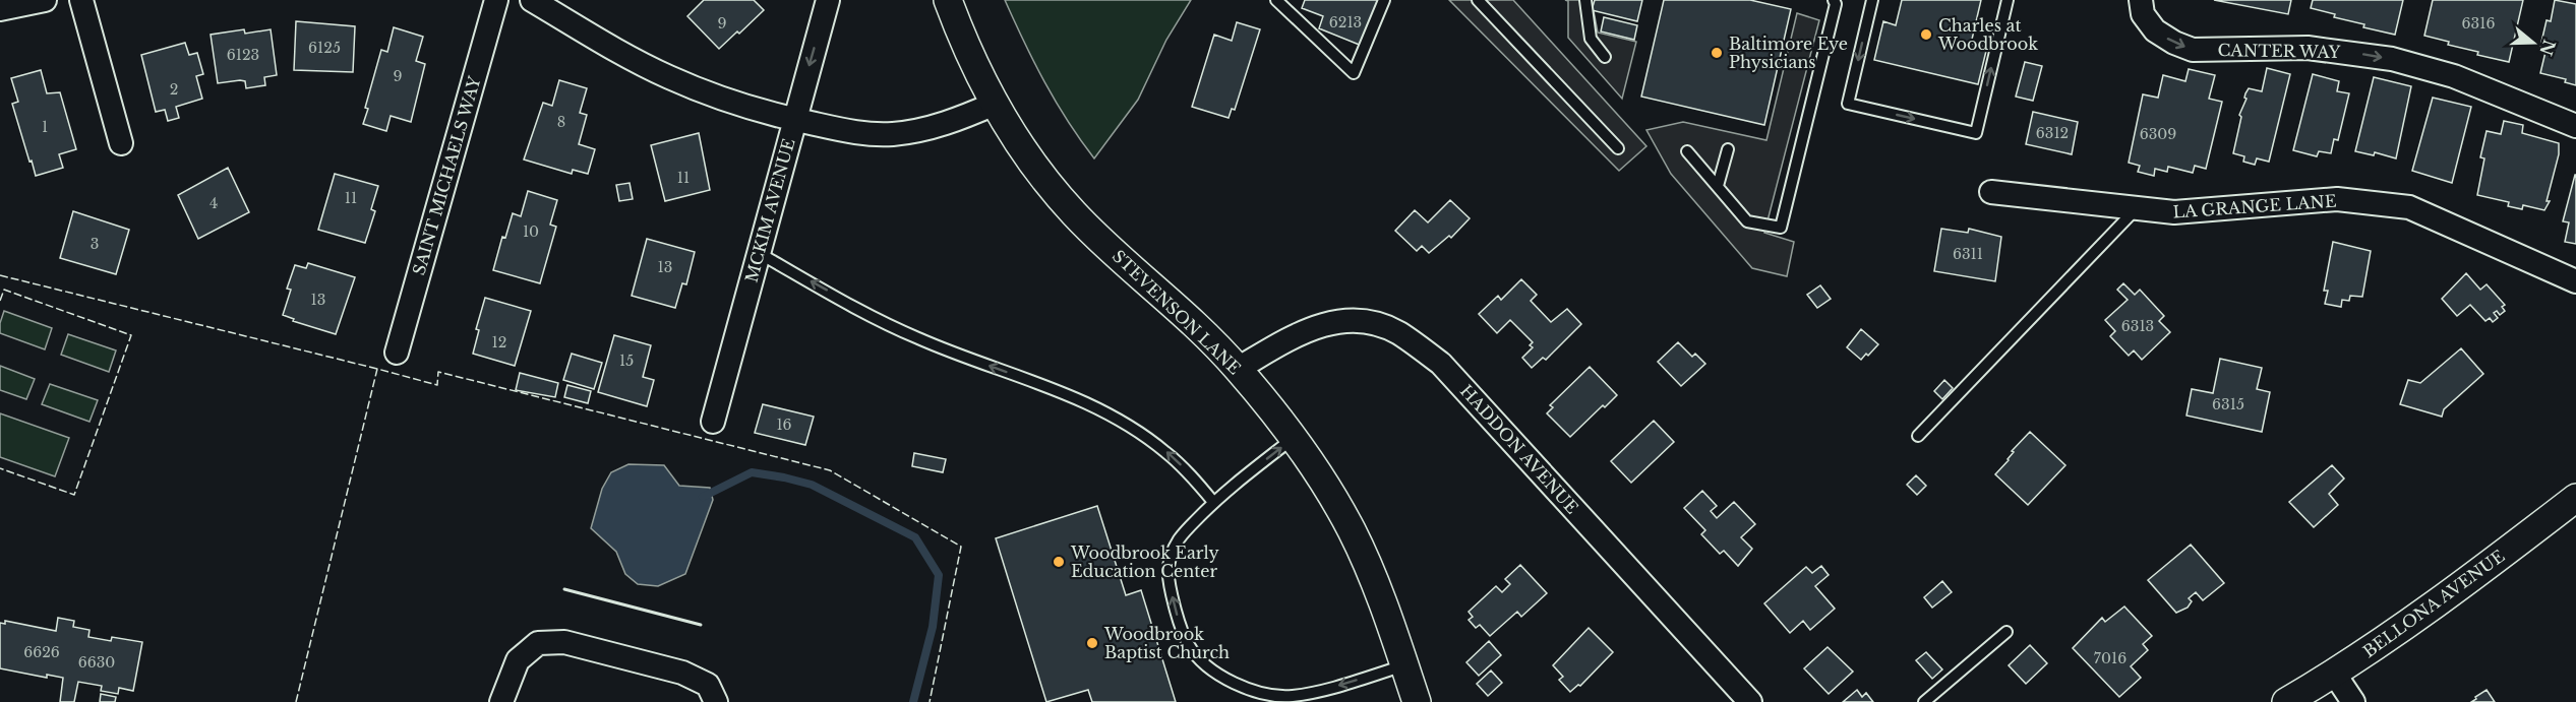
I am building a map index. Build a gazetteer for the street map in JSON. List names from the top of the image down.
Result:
{
  "streets": {
    "street": [
      "CANTER WAY",
      "SAINT MICHAELS WAY",
      "LA GRANGE LANE",
      "MCKIM AVENUE",
      "STEVENSON LANE",
      "HADDON AVENUE",
      "BELLONA AVENUE"
    ]
  },
  "crossings": [
    ["STEVENSON LANE", "HADDON AVENUE"]
  ],
  "one_way": ["CANTER WAY"],
  "places": [
    "Charles at Woodbrook",
    "Baltimore Eye Physicians",
    "Woodbrook Early Education Center",
    "Woodbrook Baptist Church"
  ],
  "house_numbers": [
    "6213",
    "9",
    "6316",
    "6125",
    "6123",
    "9",
    "2",
    "8",
    "1",
    "6312",
    "6309",
    "11",
    "11",
    "4",
    "10",
    "3",
    "6311",
    "13",
    "13",
    "6313",
    "12",
    "15",
    "6315",
    "16",
    "6626",
    "7016",
    "6630"
  ],
  "north": "right"
}
